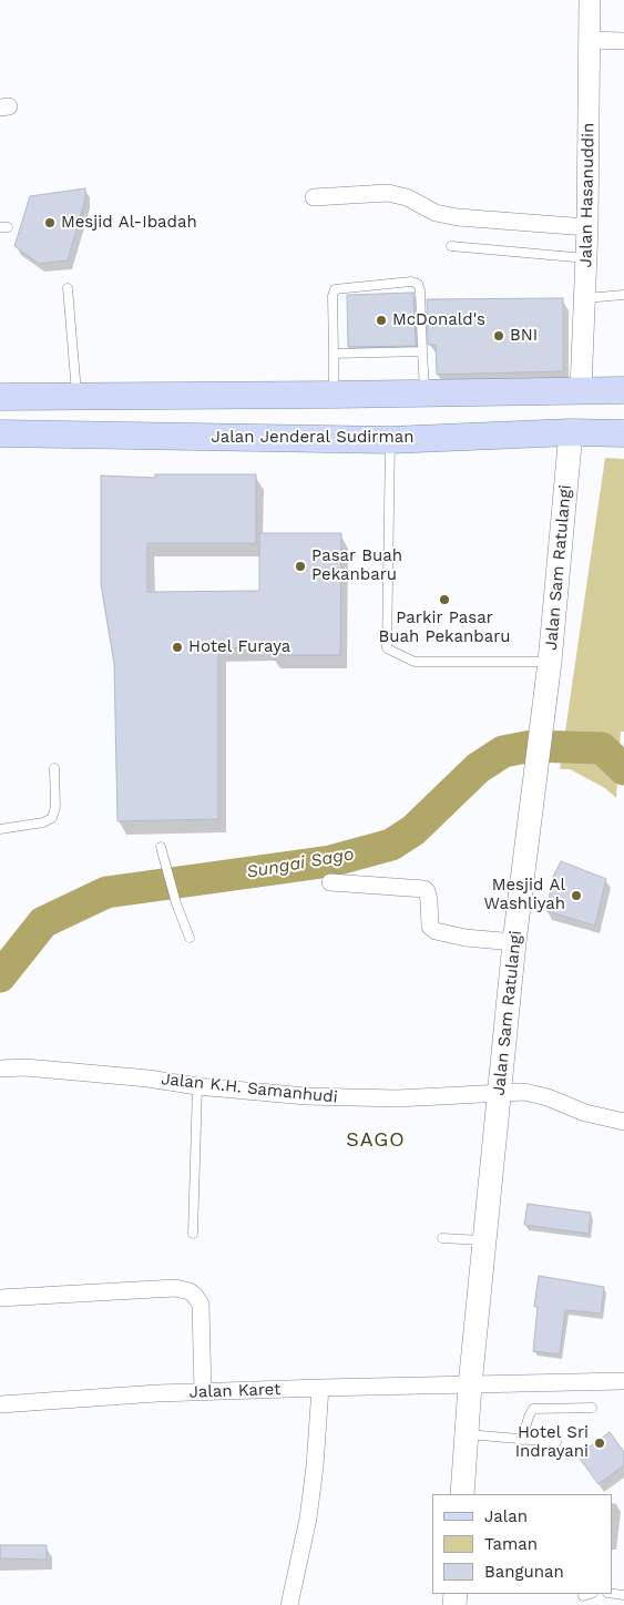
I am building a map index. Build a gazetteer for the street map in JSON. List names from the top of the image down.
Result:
{
  "streets": {
    "main road": ["Jalan Jenderal Sudirman", "Jalan Sam Ratulangi"],
    "street": ["Jalan Hasanuddin", "Jalan K.H. Samanhudi", "Jalan Karet"]
  },
  "crossings": [
    ["Jalan Jenderal Sudirman", "Jalan Sam Ratulangi"],
    ["Jalan Sam Ratulangi", "Jalan K.H. Samanhudi"],
    ["Jalan Sam Ratulangi", "Jalan Karet"]
  ],
  "districts": ["SAGO"],
  "water": ["Sungai Sago"],
  "places": [
    "Mesjid Al-Ibadah",
    "McDonald's",
    "BNI",
    "Pasar Buah Pekanbaru",
    "Parkir Pasar Buah Pekanbaru",
    "Hotel Furaya",
    "Mesjid Al Washliyah",
    "Hotel Sri Indrayani"
  ],
  "legend": ["Jalan", "Taman", "Bangunan"]
}
